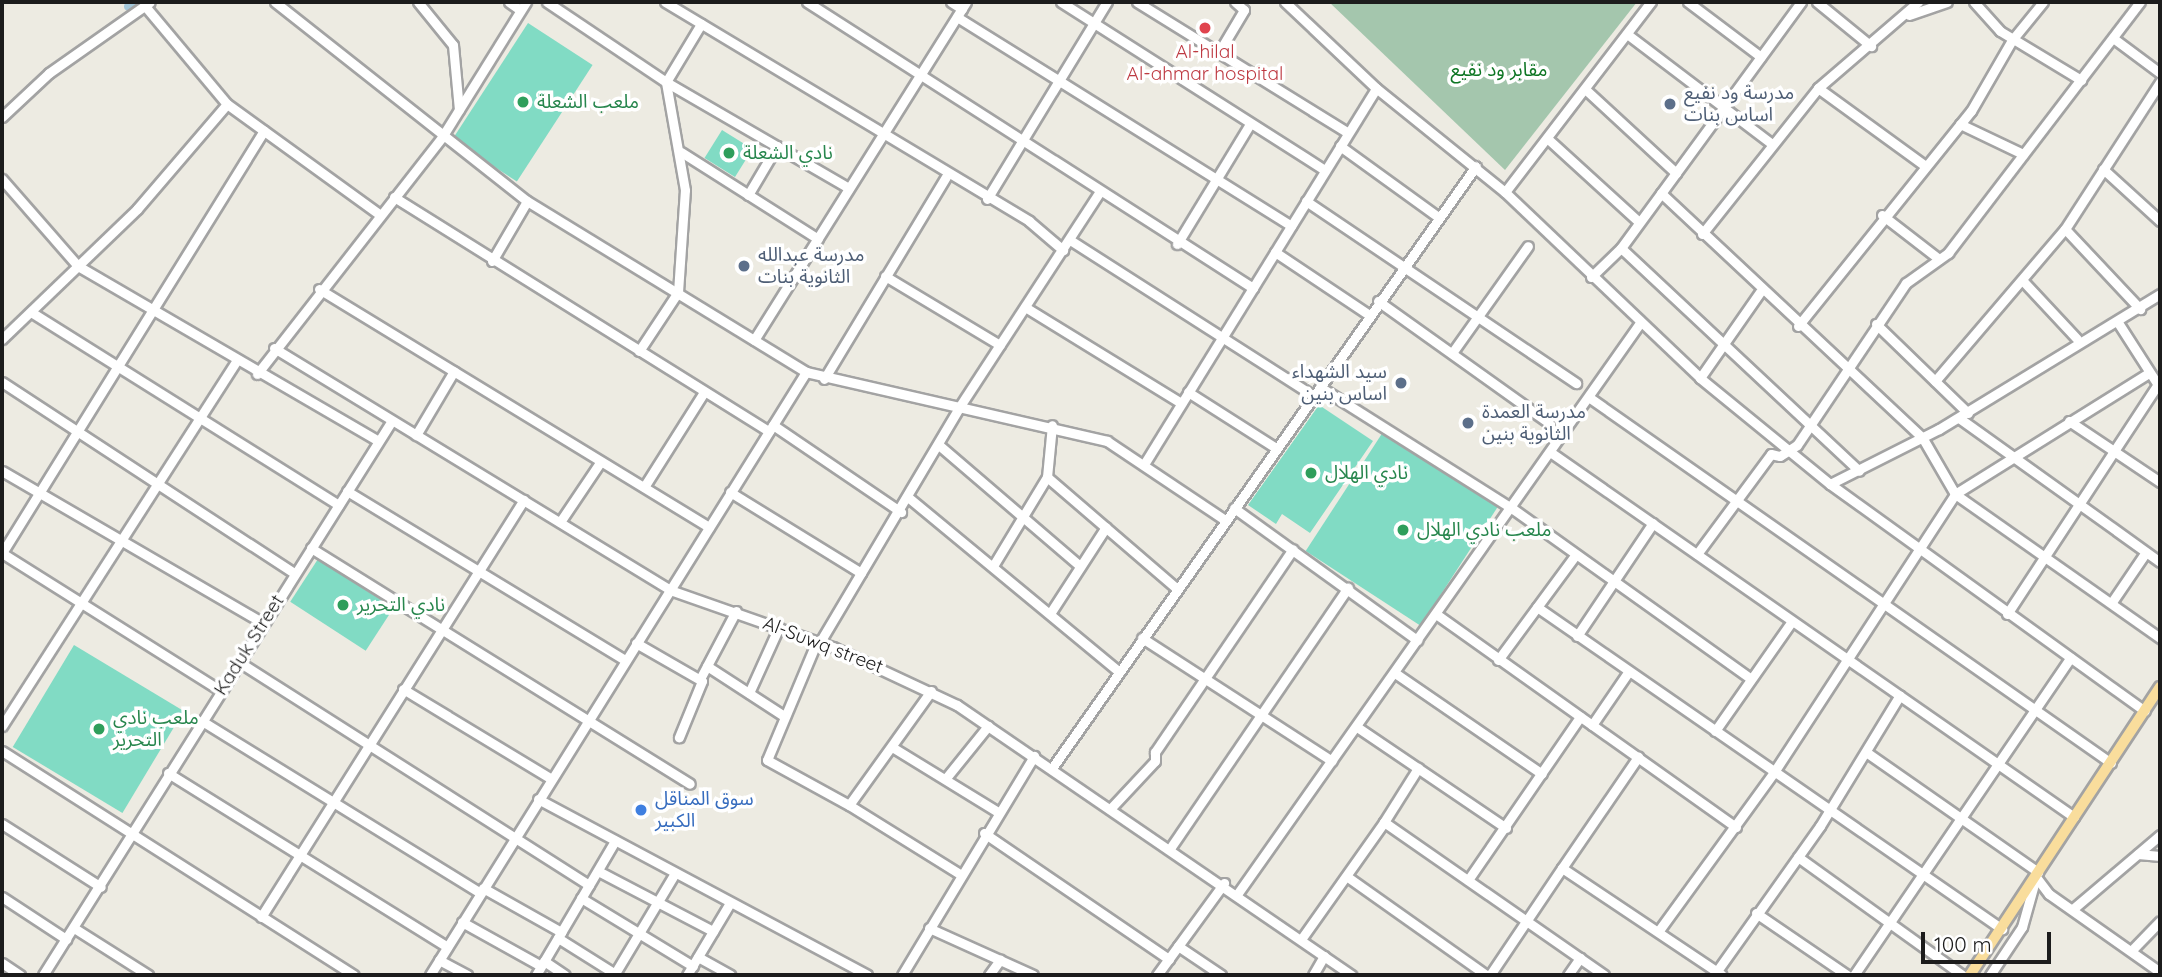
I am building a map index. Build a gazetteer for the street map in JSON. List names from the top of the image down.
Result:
{
  "streets": {
    "street": ["Kaduk Street", "Al-Suwq street"]
  },
  "crossings": [
    ["Kaduk Street", "Al-Suwq street"]
  ],
  "parks": ["مقابر ود نفيع"],
  "places": [
    "Al-hilal Al-ahmar hospital",
    "ملعب الشعلة",
    "مدرسة ود نفيع اساس بنات",
    "نادي الشعلة",
    "مدرسة عبدالله الثانوية بنات",
    "سيد الشهداء اساس بنين",
    "مدرسة العمدة الثانوية بنين",
    "نادي الهلال",
    "ملعب نادي الهلال",
    "نادي التحرير",
    "ملعب نادي التحرير",
    "سوق المناقل الكبير"
  ],
  "scale_bar": "100 m"
}
